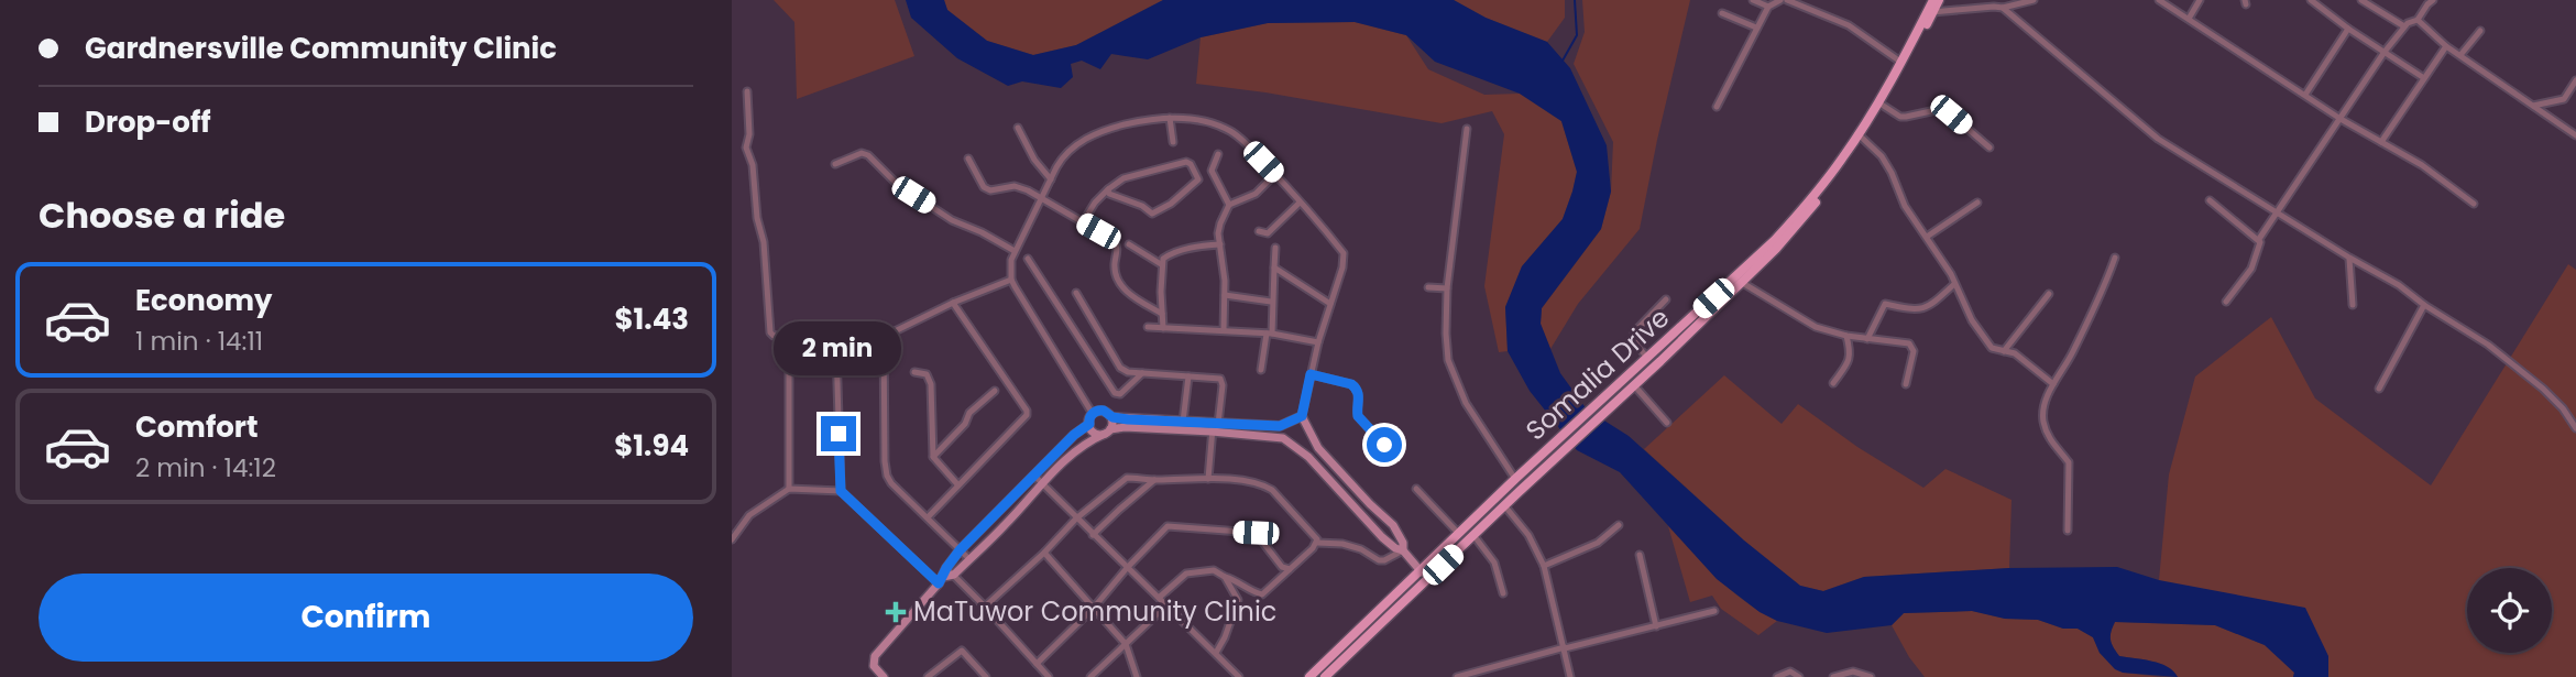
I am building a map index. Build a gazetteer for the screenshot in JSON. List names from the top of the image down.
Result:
{
  "streets": {
    "main road": ["Somalia Drive"]
  },
  "places": {
    "health": ["MaTuwor Community Clinic"]
  },
  "page": {
    "banner": ["Gardnersville Community Clinic", "Drop-off"],
    "heading": "Choose a ride",
    "list": [
      {
        "name": "Economy",
        "note": "1 min · 14:11",
        "value": "$1.43"
      },
      {
        "name": "Comfort",
        "note": "2 min · 14:12",
        "value": "$1.94"
      }
    ],
    "bubble": "2 min",
    "buttons": "Confirm"
  }
}
